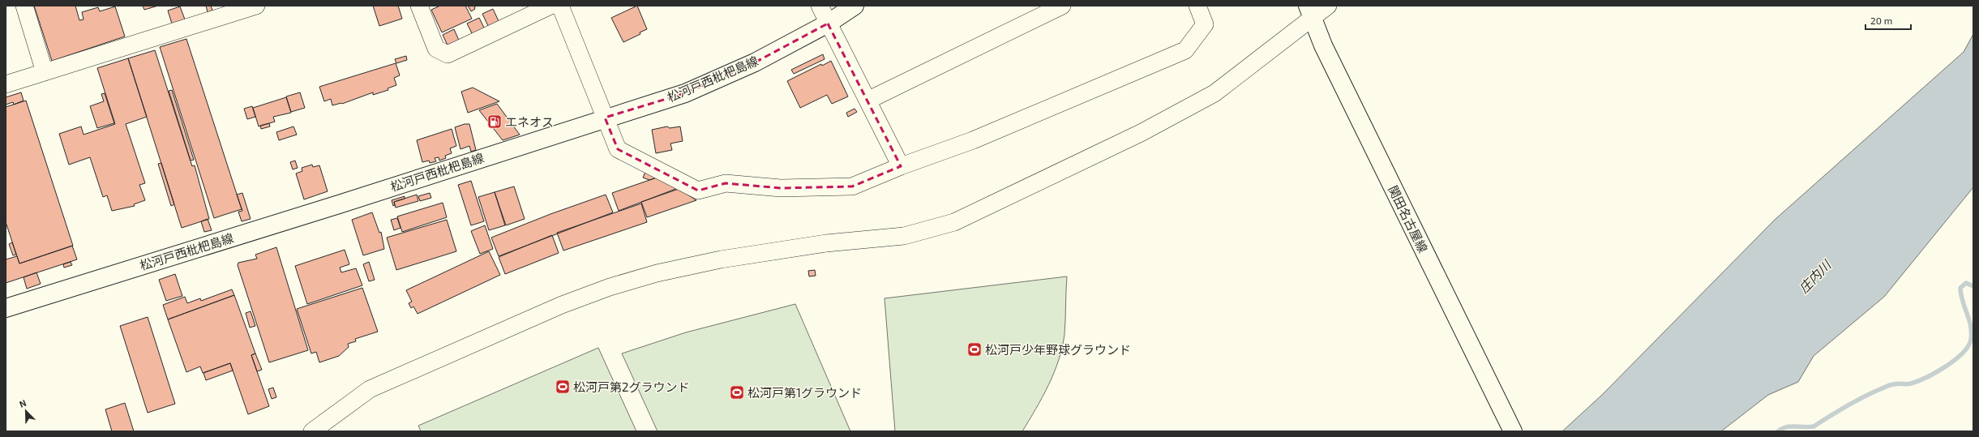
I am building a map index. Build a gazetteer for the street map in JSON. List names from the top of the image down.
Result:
{
  "streets": {
    "main road": ["松河戸西枇杷島線", "関田名古屋線"]
  },
  "water": ["庄内川"],
  "places": {
    "fuel station": ["エネオス"],
    "sports": ["松河戸少年野球グラウンド", "松河戸第2グラウンド", "松河戸第1グラウンド"]
  },
  "scale_bar": "20 m",
  "north": "top left"
}
